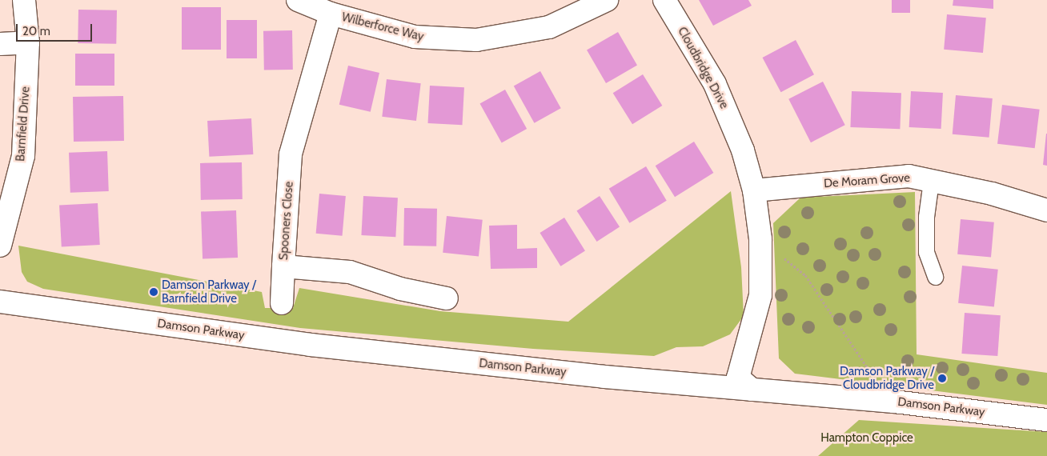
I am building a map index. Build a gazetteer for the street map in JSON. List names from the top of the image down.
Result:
{
  "streets": {
    "street": [
      "Wilberforce Way",
      "Cloudbridge Drive",
      "Barnfield Drive",
      "De Moram Grove",
      "Spooners Close",
      "Damson Parkway"
    ]
  },
  "crossings": [
    ["Wilberforce Way", "Spooners Close"],
    ["Cloudbridge Drive", "De Moram Grove"],
    ["Cloudbridge Drive", "Damson Parkway"]
  ],
  "parks": ["Hampton Coppice"],
  "places": ["Damson Parkway / Barnfield Drive", "Damson Parkway / Cloudbridge Drive"],
  "scale_bar": "20 m"
}
